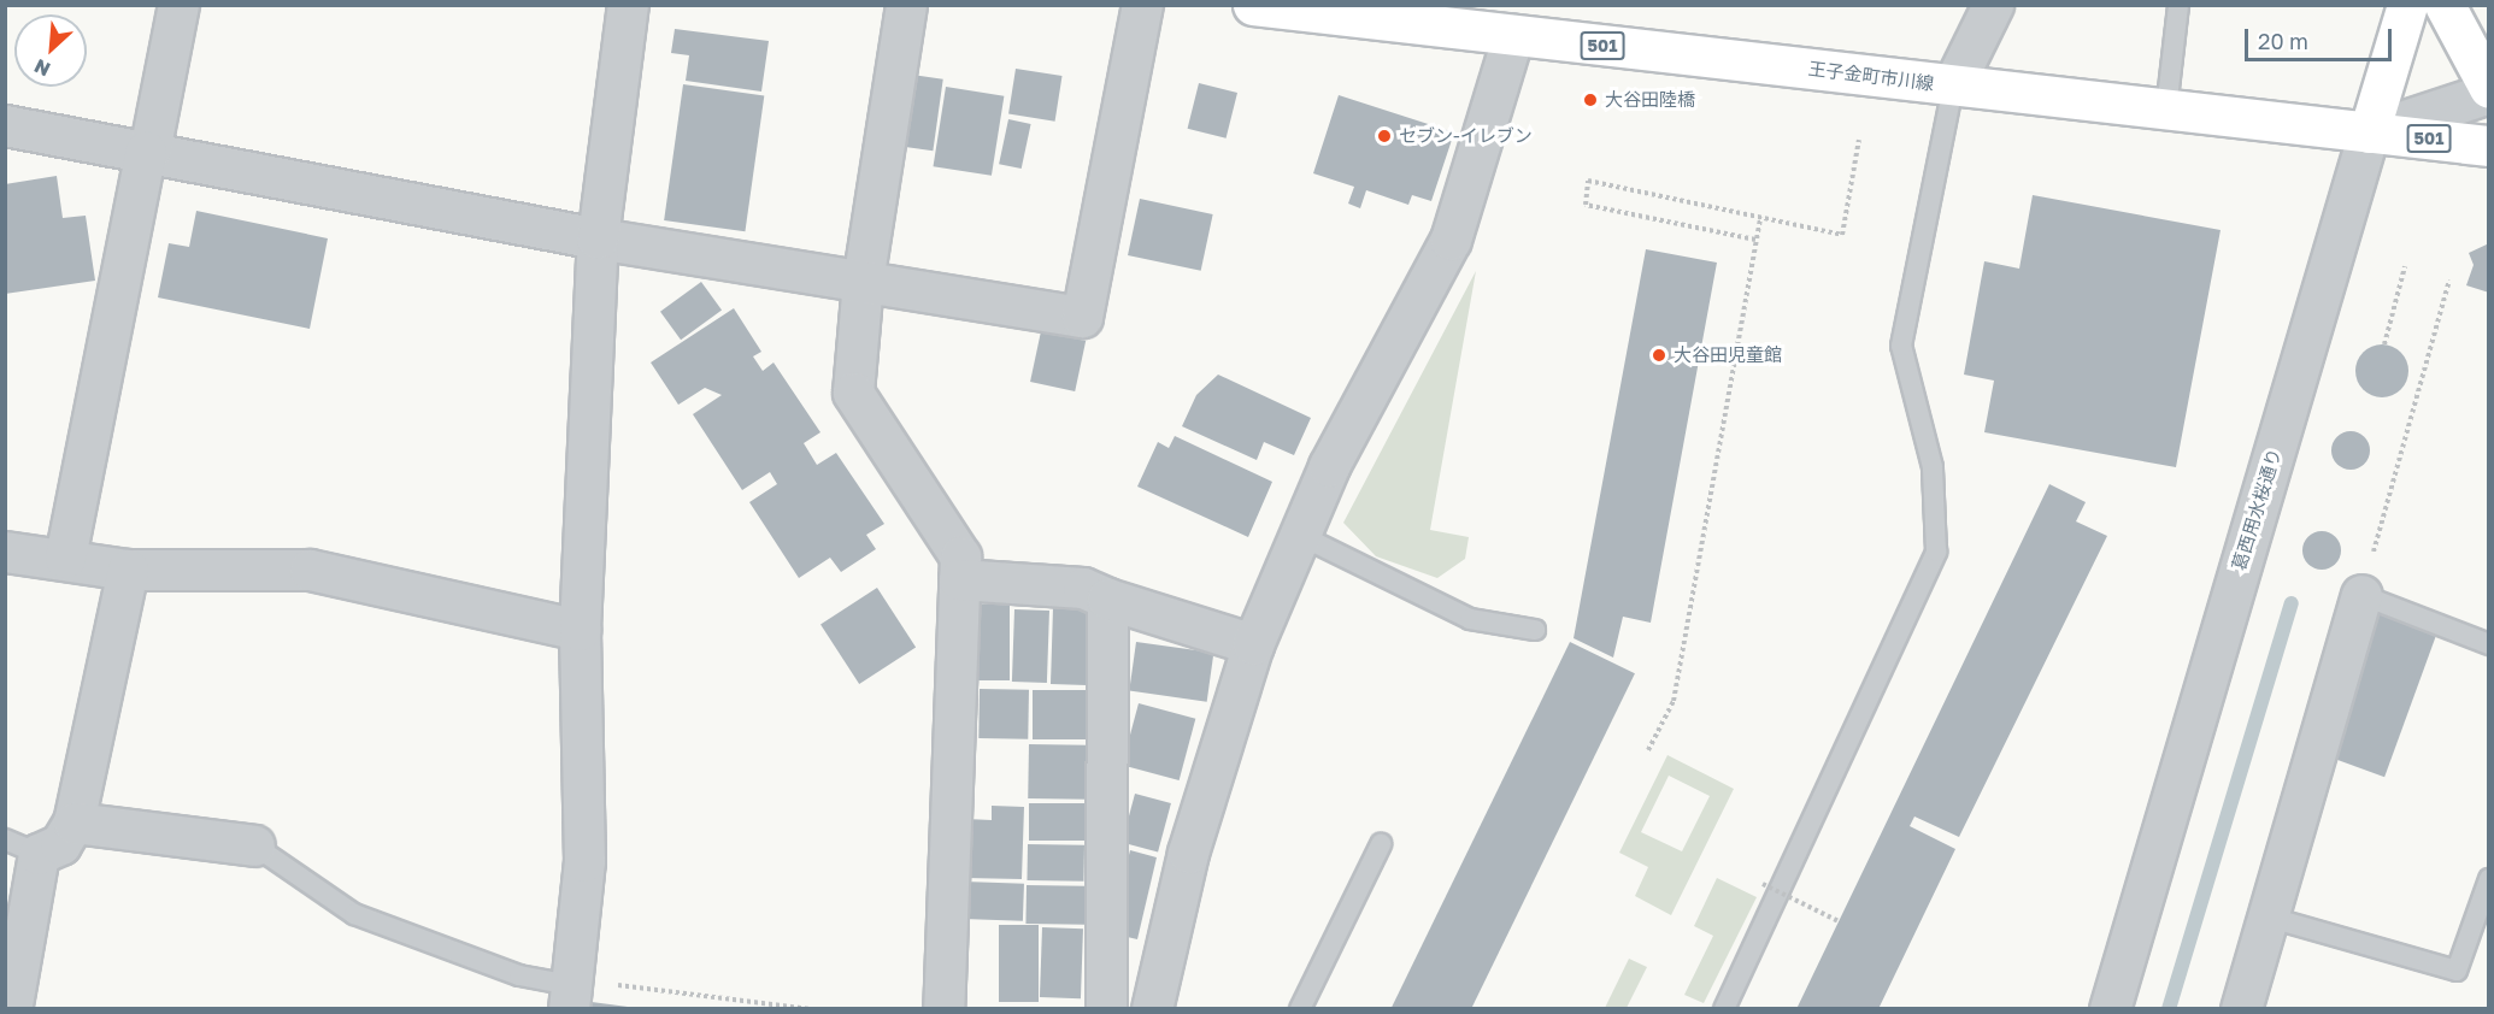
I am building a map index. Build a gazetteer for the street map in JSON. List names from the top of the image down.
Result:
{
  "streets": {
    "main road": ["501", "王子金町市川線"],
    "street": ["葛西用水桜通り"]
  },
  "crossings": [
    ["王子金町市川線", "葛西用水桜通り"]
  ],
  "places": ["大谷田陸橋", "セブン-イレブン", "大谷田児童館"],
  "scale_bar": "20 m",
  "north": "bottom left"
}
